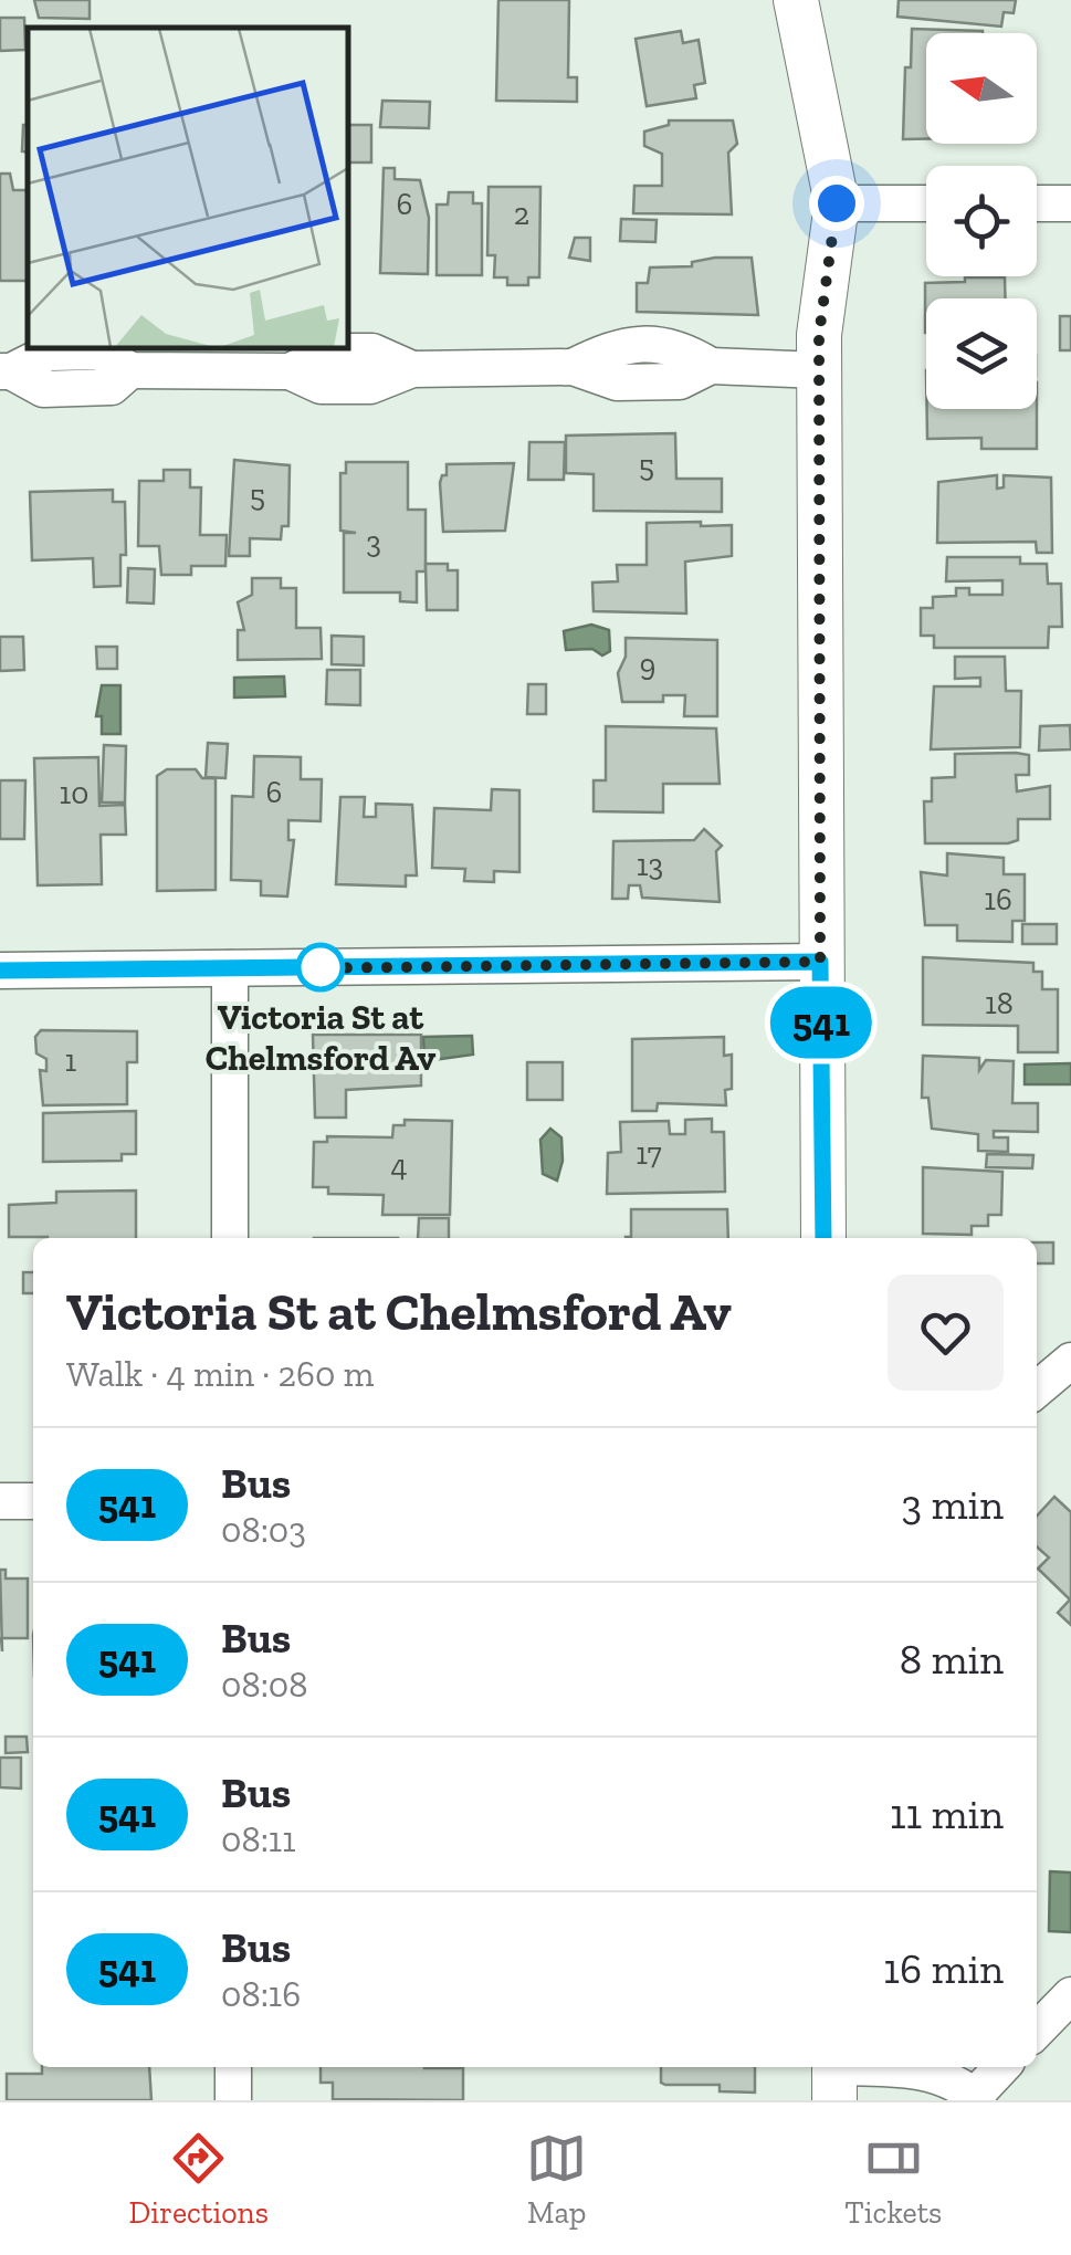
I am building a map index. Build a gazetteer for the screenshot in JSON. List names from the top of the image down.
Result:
{
  "places": ["Victoria St at Chelmsford Av"],
  "lines": ["bus line 541"],
  "house_numbers": [
    "6",
    "2",
    "5",
    "5",
    "3",
    "9",
    "6",
    "10",
    "13",
    "16",
    "18",
    "1",
    "17",
    "4"
  ],
  "north": "left",
  "page": {
    "on_map": "541",
    "heading": ["Victoria St at Chelmsford Av", "Walk · 4 min · 260 m"],
    "list": [
      {
        "mark": "541",
        "name": "Bus",
        "note": "08:03",
        "value": "3 min"
      },
      {
        "mark": "541",
        "name": "Bus",
        "note": "08:08",
        "value": "8 min"
      },
      {
        "mark": "541",
        "name": "Bus",
        "note": "08:11",
        "value": "11 min"
      },
      {
        "mark": "541",
        "name": "Bus",
        "note": "08:16",
        "value": "16 min"
      }
    ],
    "tabs": ["Directions", "Map", "Tickets"]
  }
}
